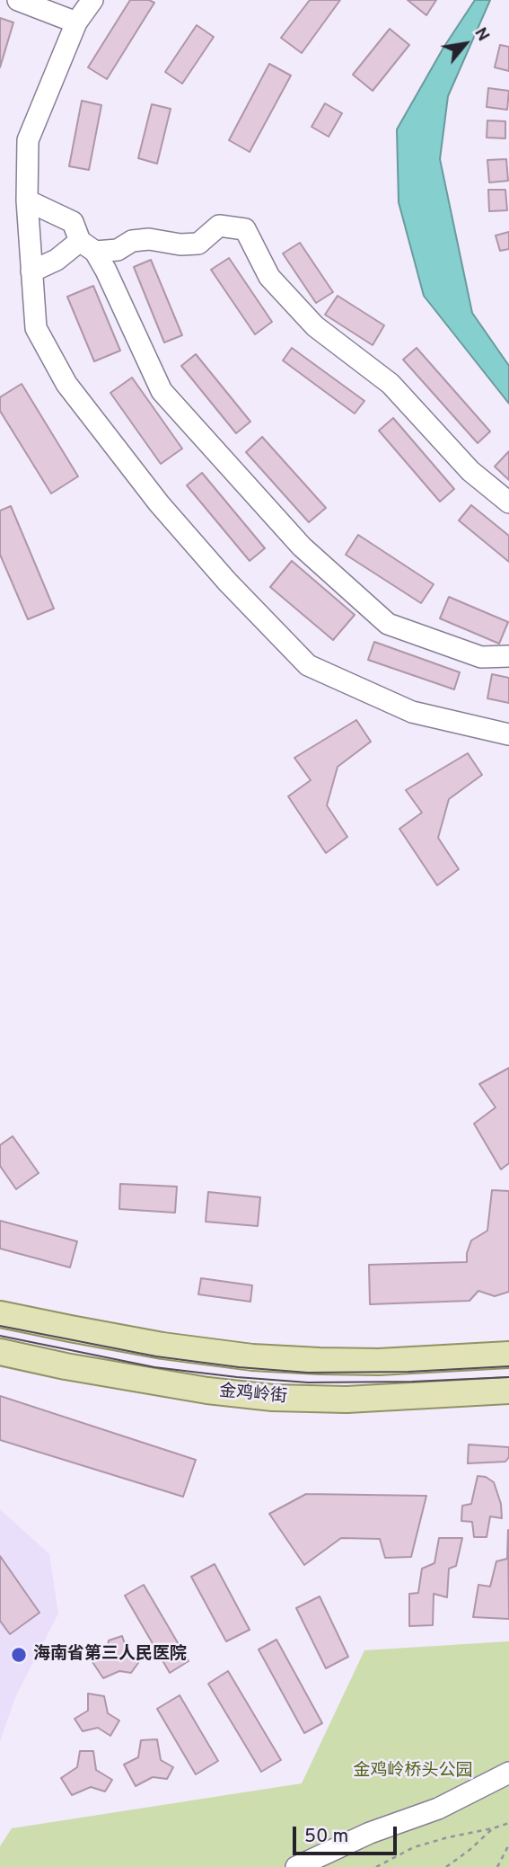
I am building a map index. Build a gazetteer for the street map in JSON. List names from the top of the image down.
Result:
{
  "streets": {
    "main road": ["金鸡岭街"]
  },
  "parks": ["金鸡岭桥头公园"],
  "places": ["海南省第三人民医院"],
  "scale_bar": "50 m",
  "north": "top right"
}
